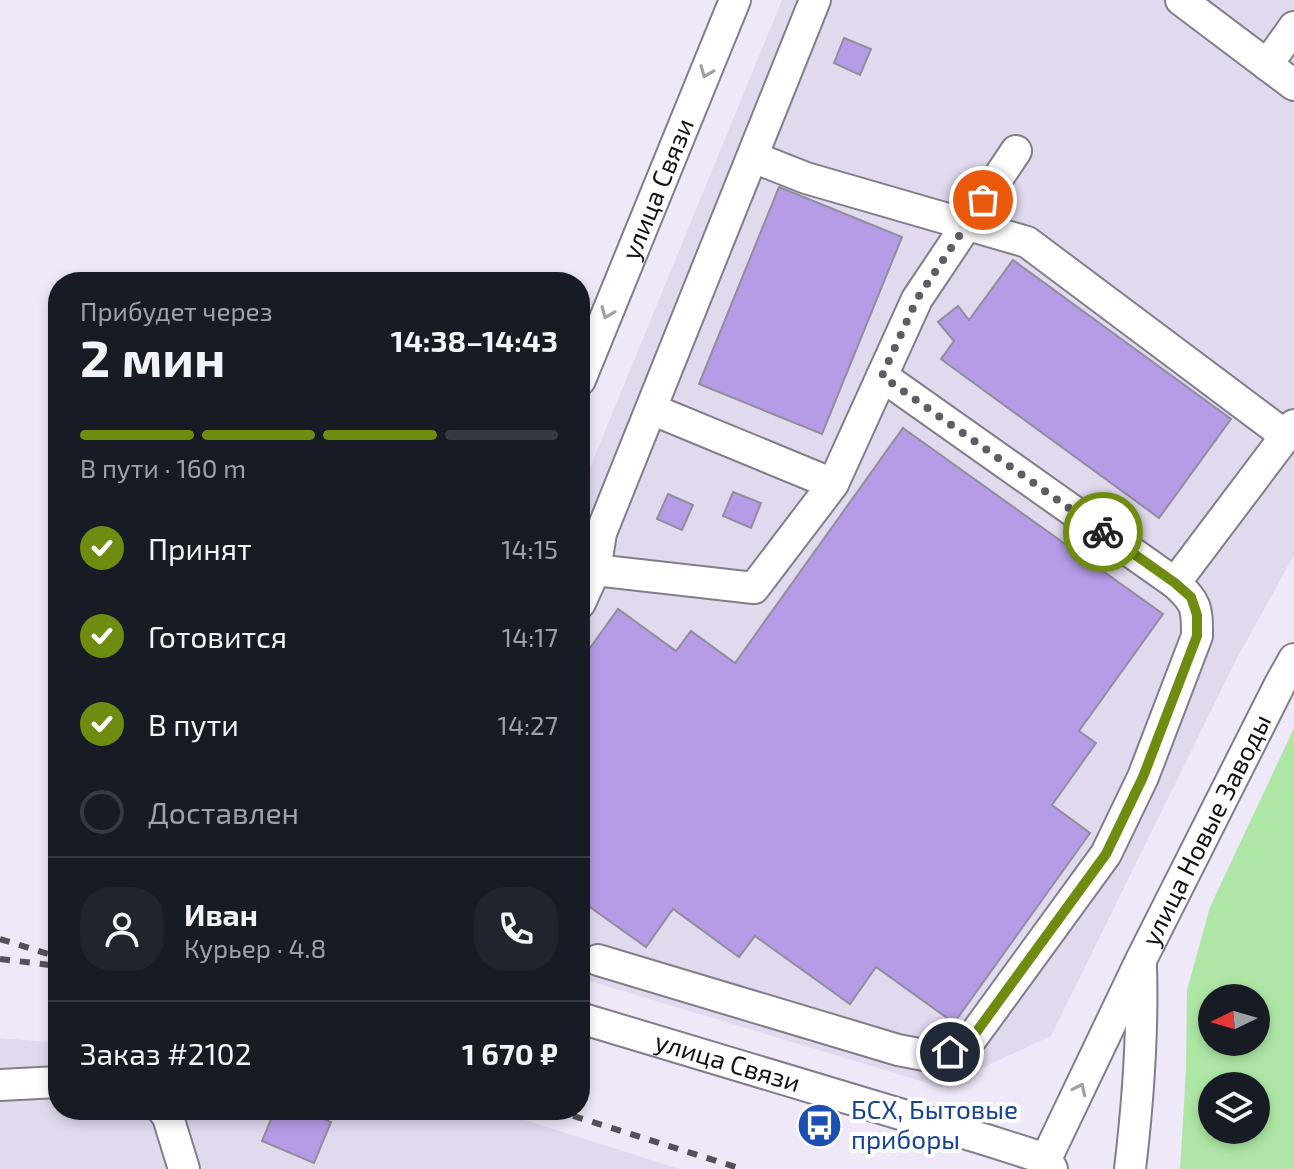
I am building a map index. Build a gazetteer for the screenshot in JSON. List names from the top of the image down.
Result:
{
  "streets": {
    "street": ["улица Связи", "улица Новые Заводы"]
  },
  "crossings": [
    ["улица Связи", "улица Новые Заводы"]
  ],
  "places": {
    "bus stop": ["БСХ, Бытовые приборы"]
  },
  "north": "left",
  "page": {
    "heading": ["2 мин", "Прибудет через", "14:38–14:43"],
    "panel": [
      "Иван",
      "Курьер · 4.8",
      "Заказ #2102",
      "1 670 ₽"
    ],
    "bar": "В пути · 160 m",
    "list": [
      ["Принят", "14:15"],
      ["Готовится", "14:17"],
      ["В пути", "14:27"],
      "Доставлен"
    ]
  }
}
